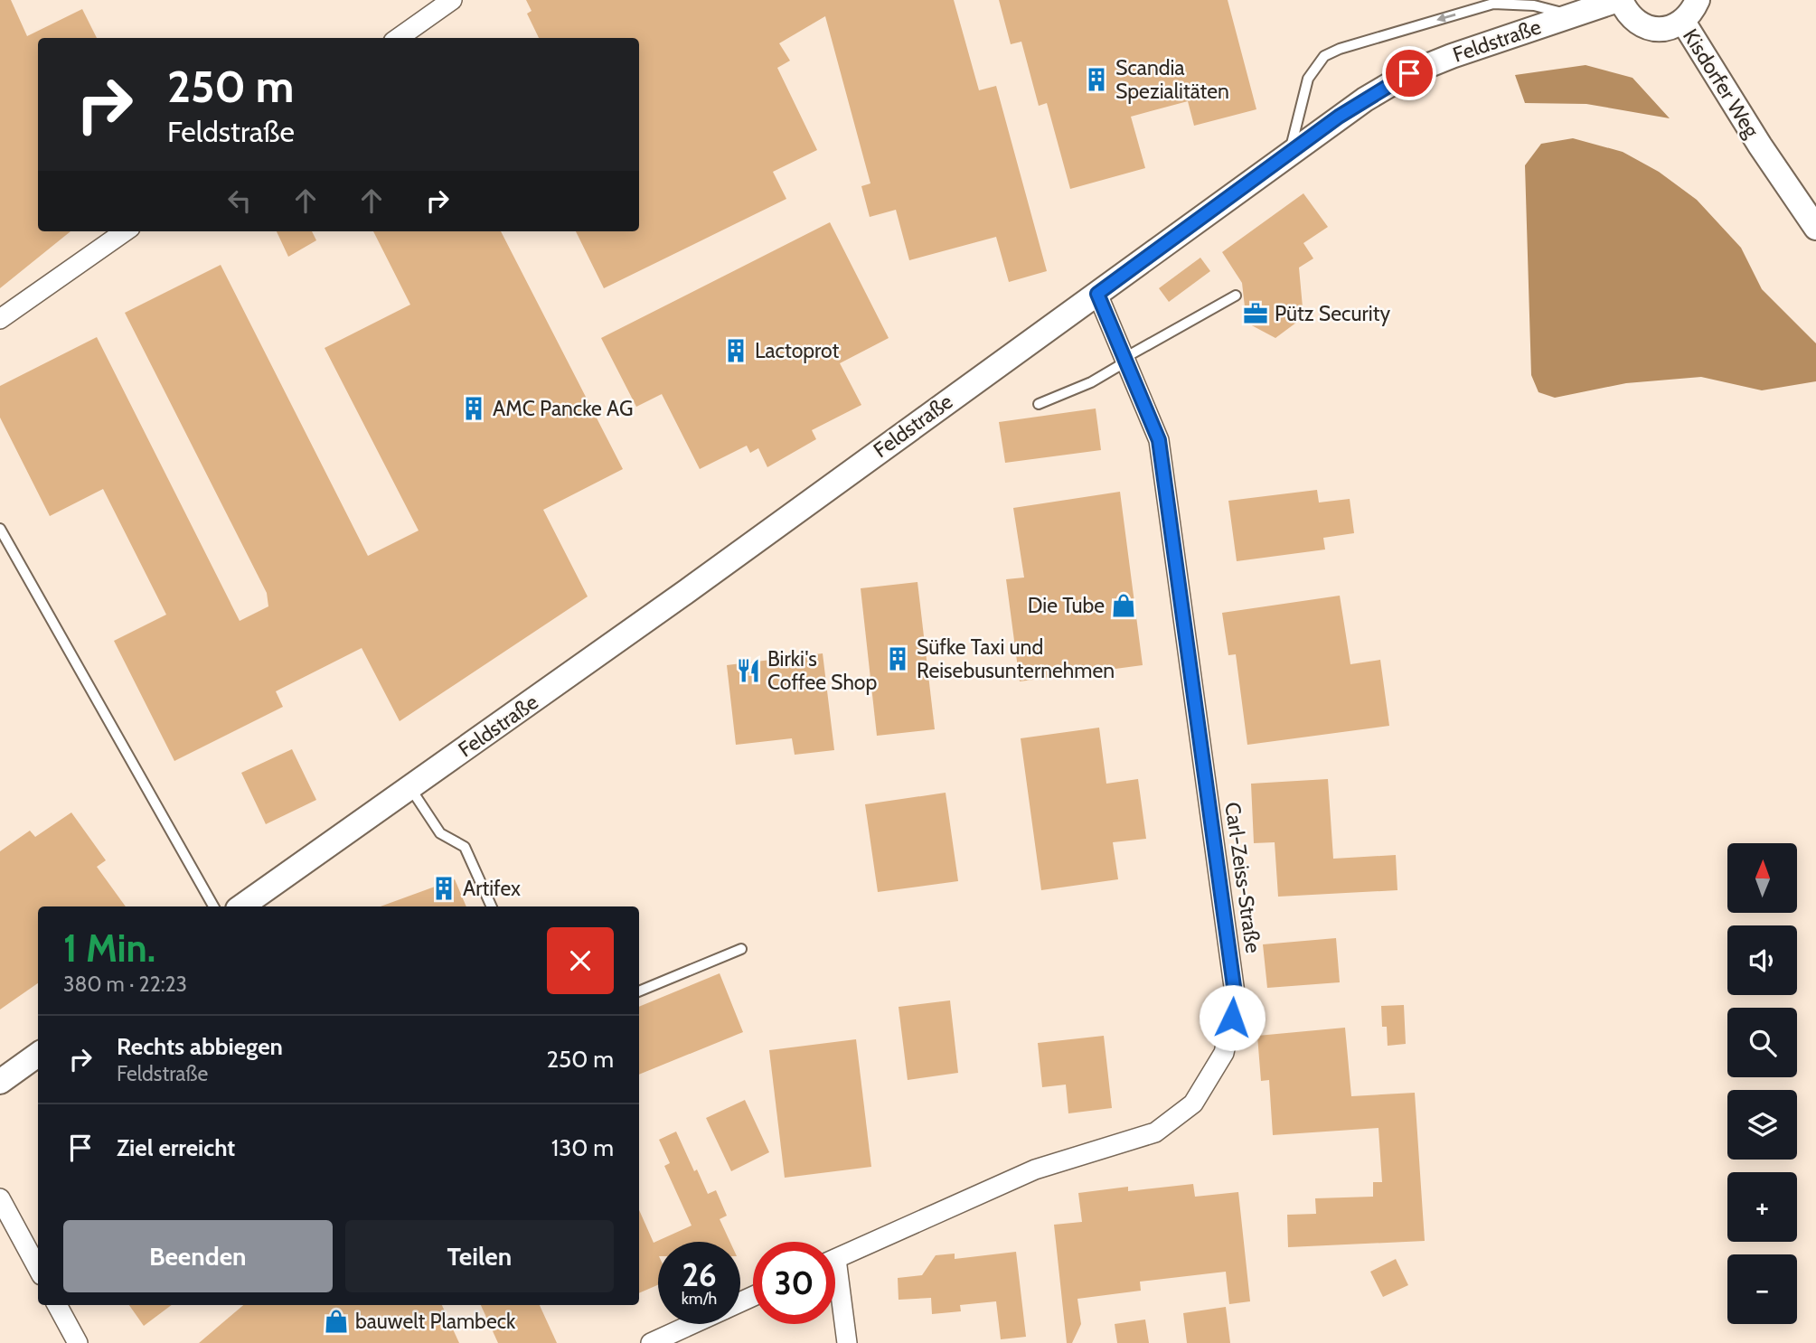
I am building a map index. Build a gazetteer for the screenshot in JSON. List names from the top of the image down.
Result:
{
  "streets": {
    "street": ["Feldstraße", "Kisdorfer Weg", "Carl-Zeiss-Straße"]
  },
  "crossings": [
    ["Feldstraße", "Carl-Zeiss-Straße"]
  ],
  "places": {
    "building": [
      "Scandia Spezialitäten",
      "Lactoprot",
      "AMC Pancke AG",
      "Süfke Taxi und Reisebusunternehmen",
      "Artifex"
    ],
    "office": ["Pütz Security"],
    "shop": ["Die Tube", "bauwelt Plambeck"],
    "restaurant": ["Birki's Coffee Shop"]
  },
  "north": "top",
  "page": {
    "turn": ["250 m", "Feldstraße"],
    "map_buttons": ["+", "−"],
    "heading": ["1 Min.", "380 m · 22:23"],
    "list": [
      {
        "name": "Rechts abbiegen",
        "note": "Feldstraße",
        "value": "250 m"
      },
      {
        "name": "Ziel erreicht",
        "value": "130 m"
      }
    ],
    "buttons": ["Beenden", "Teilen"],
    "speed": "26 km/h",
    "limit": "30"
  }
}
